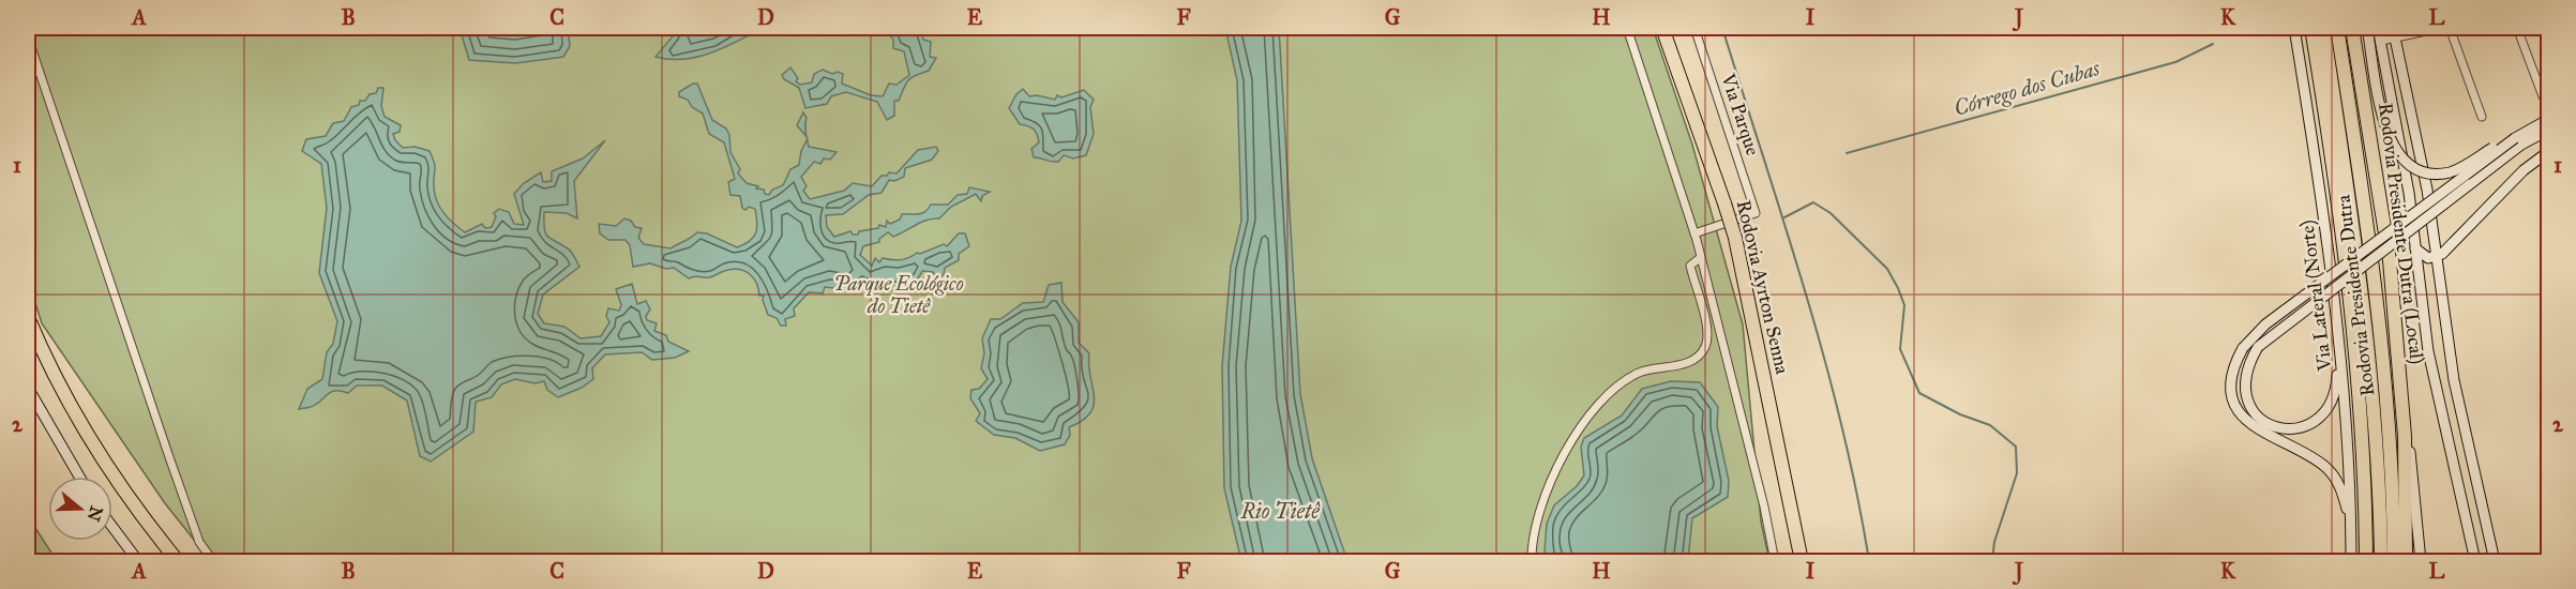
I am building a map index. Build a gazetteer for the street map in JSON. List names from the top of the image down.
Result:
{
  "streets": {
    "highway": ["Rodovia Presidente Dutra (Local)", "Rodovia Ayrton Senna", "Rodovia Presidente Dutra"],
    "main road": ["Via Lateral (Norte)"],
    "street": ["Via Parque"]
  },
  "water": ["Córrego dos Cubas", "Rio Tietê"],
  "parks": ["Parque Ecológico do Tietê"],
  "north": "right",
  "grid": {
    "columns": [
      "A",
      "B",
      "C",
      "D",
      "E",
      "F",
      "G",
      "H",
      "I",
      "J",
      "K",
      "L"
    ],
    "rows": ["1", "2"]
  }
}
